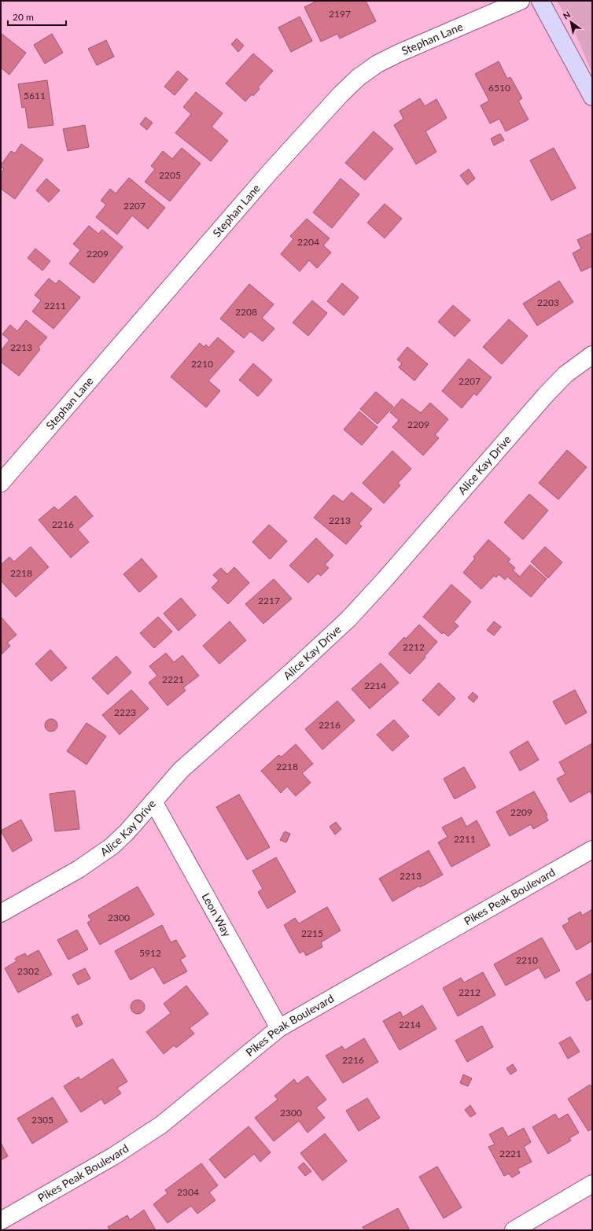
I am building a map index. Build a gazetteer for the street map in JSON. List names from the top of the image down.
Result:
{
  "streets": {
    "street": [
      "Stephan Lane",
      "Alice Kay Drive",
      "Pikes Peak Boulevard",
      "Leon Way"
    ]
  },
  "crossings": [
    ["Alice Kay Drive", "Leon Way"],
    ["Pikes Peak Boulevard", "Leon Way"]
  ],
  "house_numbers": [
    "2197",
    "6510",
    "5611",
    "2205",
    "2207",
    "2204",
    "2209",
    "2203",
    "2211",
    "2208",
    "2213",
    "2210",
    "2207",
    "2209",
    "2213",
    "2216",
    "2218",
    "2217",
    "2212",
    "2221",
    "2214",
    "2223",
    "2216",
    "2218",
    "2209",
    "2211",
    "2213",
    "2300",
    "2215",
    "5912",
    "2210",
    "2302",
    "2212",
    "2214",
    "2216",
    "2300",
    "2305",
    "2221",
    "2304"
  ],
  "scale_bar": "20 m",
  "north": "top left"
}
